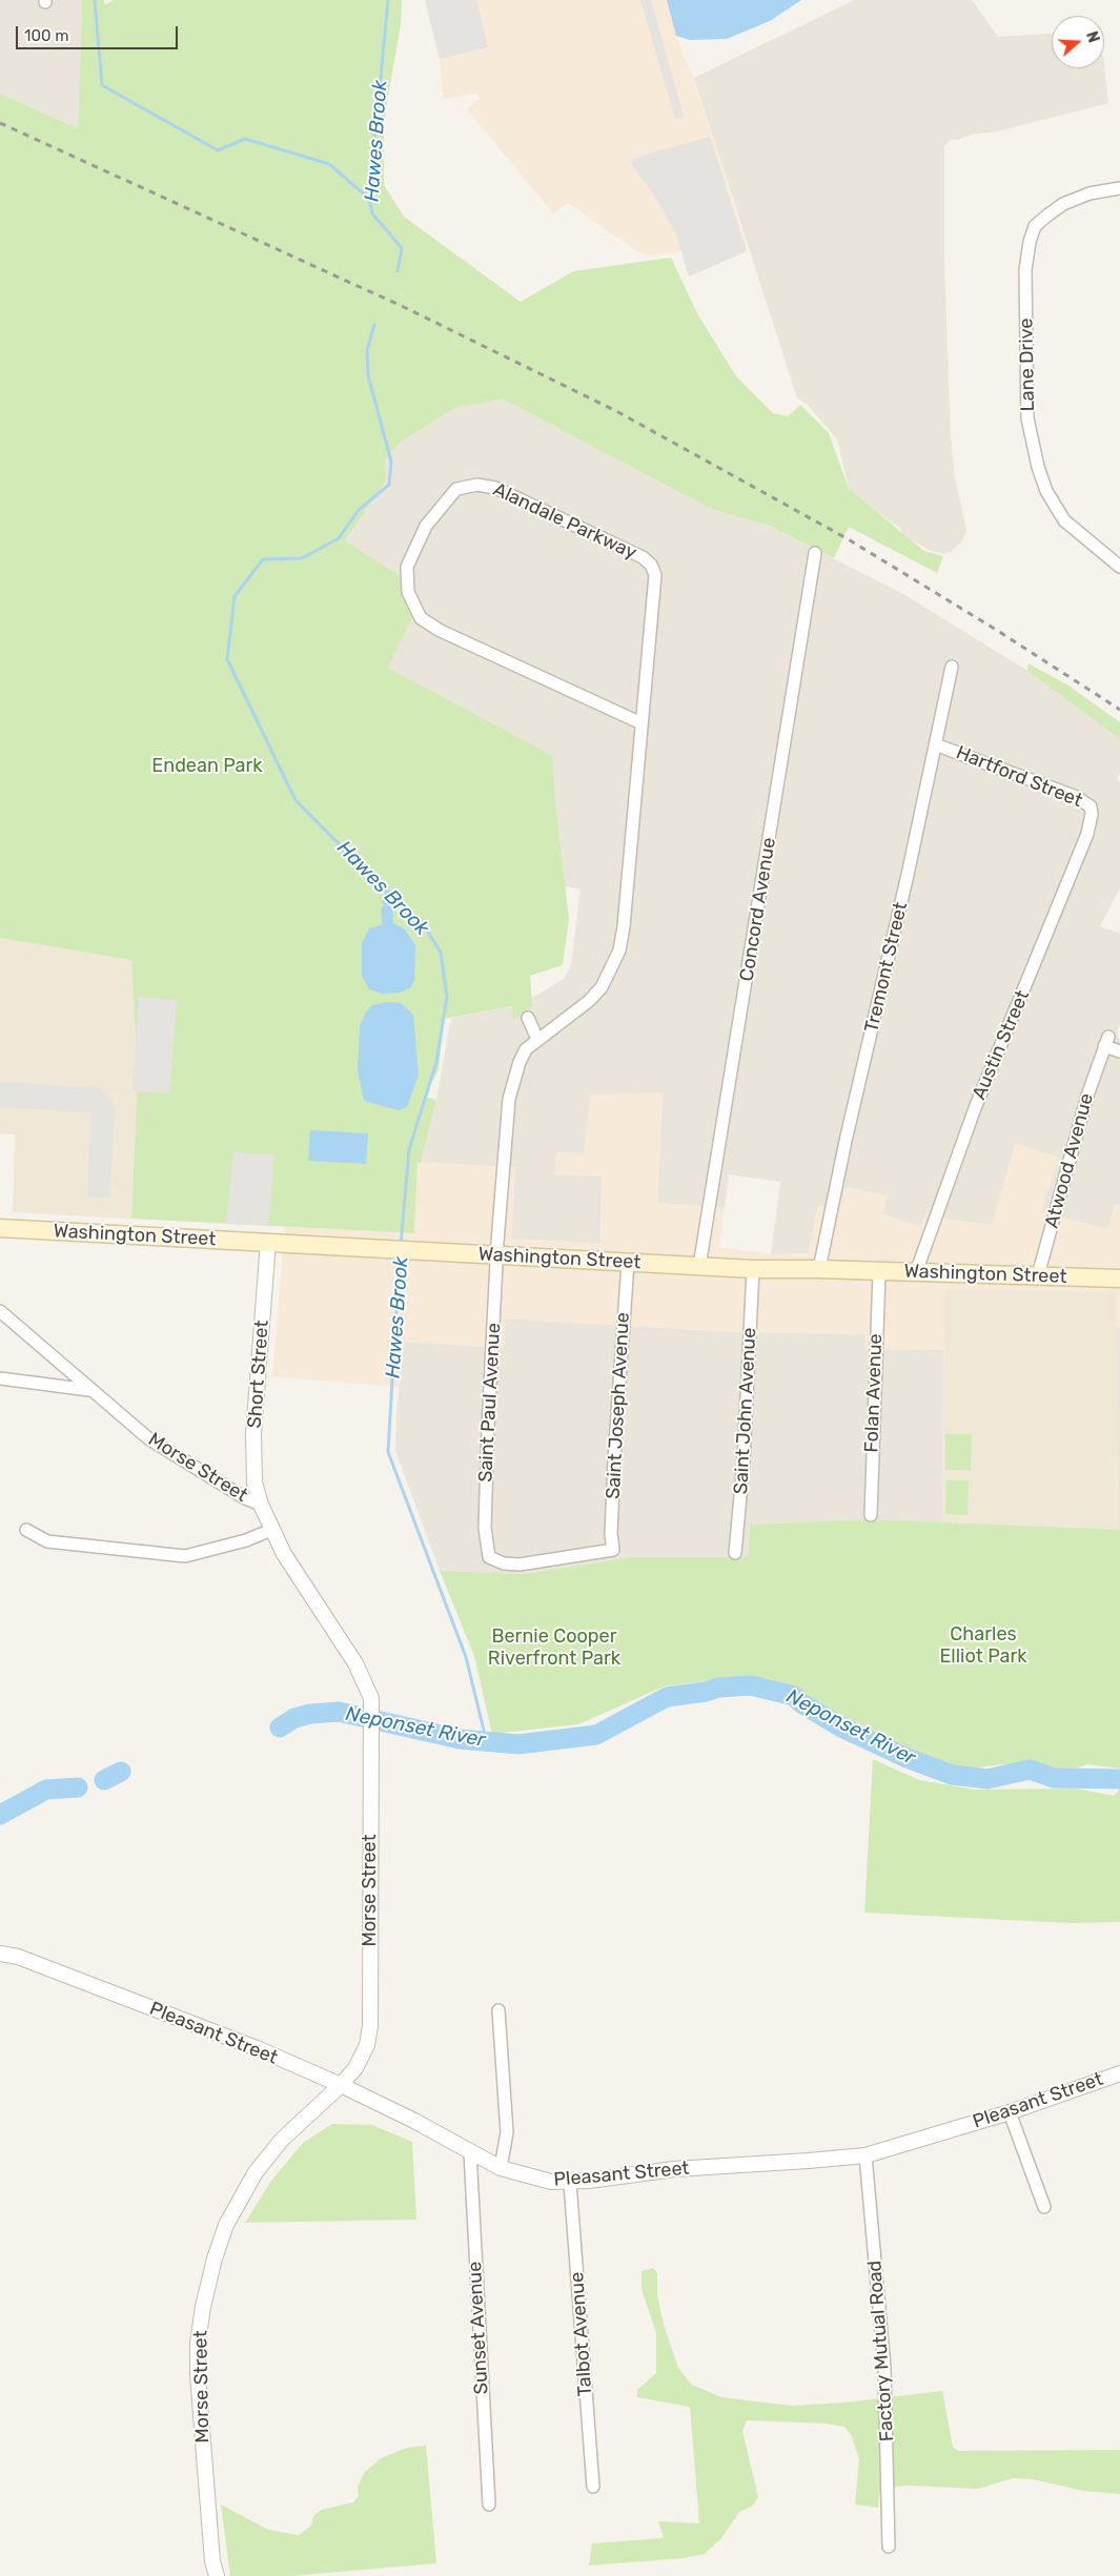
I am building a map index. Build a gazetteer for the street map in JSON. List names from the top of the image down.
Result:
{
  "streets": {
    "main road": ["Washington Street"],
    "street": [
      "Lane Drive",
      "Alandale Parkway",
      "Hartford Street",
      "Concord Avenue",
      "Tremont Street",
      "Austin Street",
      "Atwood Avenue",
      "Short Street",
      "Folan Avenue",
      "Saint Paul Avenue",
      "Saint Joseph Avenue",
      "Saint John Avenue",
      "Morse Street",
      "Pleasant Street",
      "Sunset Avenue",
      "Talbot Avenue",
      "Factory Mutual Road"
    ]
  },
  "crossings": [
    ["Alandale Parkway", "Washington Street"],
    ["Alandale Parkway", "Saint Paul Avenue"],
    ["Hartford Street", "Tremont Street"],
    ["Hartford Street", "Austin Street"],
    ["Concord Avenue", "Washington Street"],
    ["Tremont Street", "Washington Street"],
    ["Austin Street", "Washington Street"],
    ["Atwood Avenue", "Washington Street"],
    ["Washington Street", "Short Street"],
    ["Washington Street", "Folan Avenue"],
    ["Washington Street", "Saint Paul Avenue"],
    ["Washington Street", "Saint Joseph Avenue"],
    ["Washington Street", "Saint John Avenue"],
    ["Short Street", "Morse Street"],
    ["Saint Paul Avenue", "Saint Joseph Avenue"],
    ["Morse Street", "Pleasant Street"],
    ["Pleasant Street", "Sunset Avenue"],
    ["Pleasant Street", "Talbot Avenue"],
    ["Pleasant Street", "Factory Mutual Road"]
  ],
  "water": ["Hawes Brook", "Neponset River"],
  "parks": ["Endean Park", "Charles Elliot Park", "Bernie Cooper Riverfront Park"],
  "scale_bar": "100 m",
  "north": "right"
}
